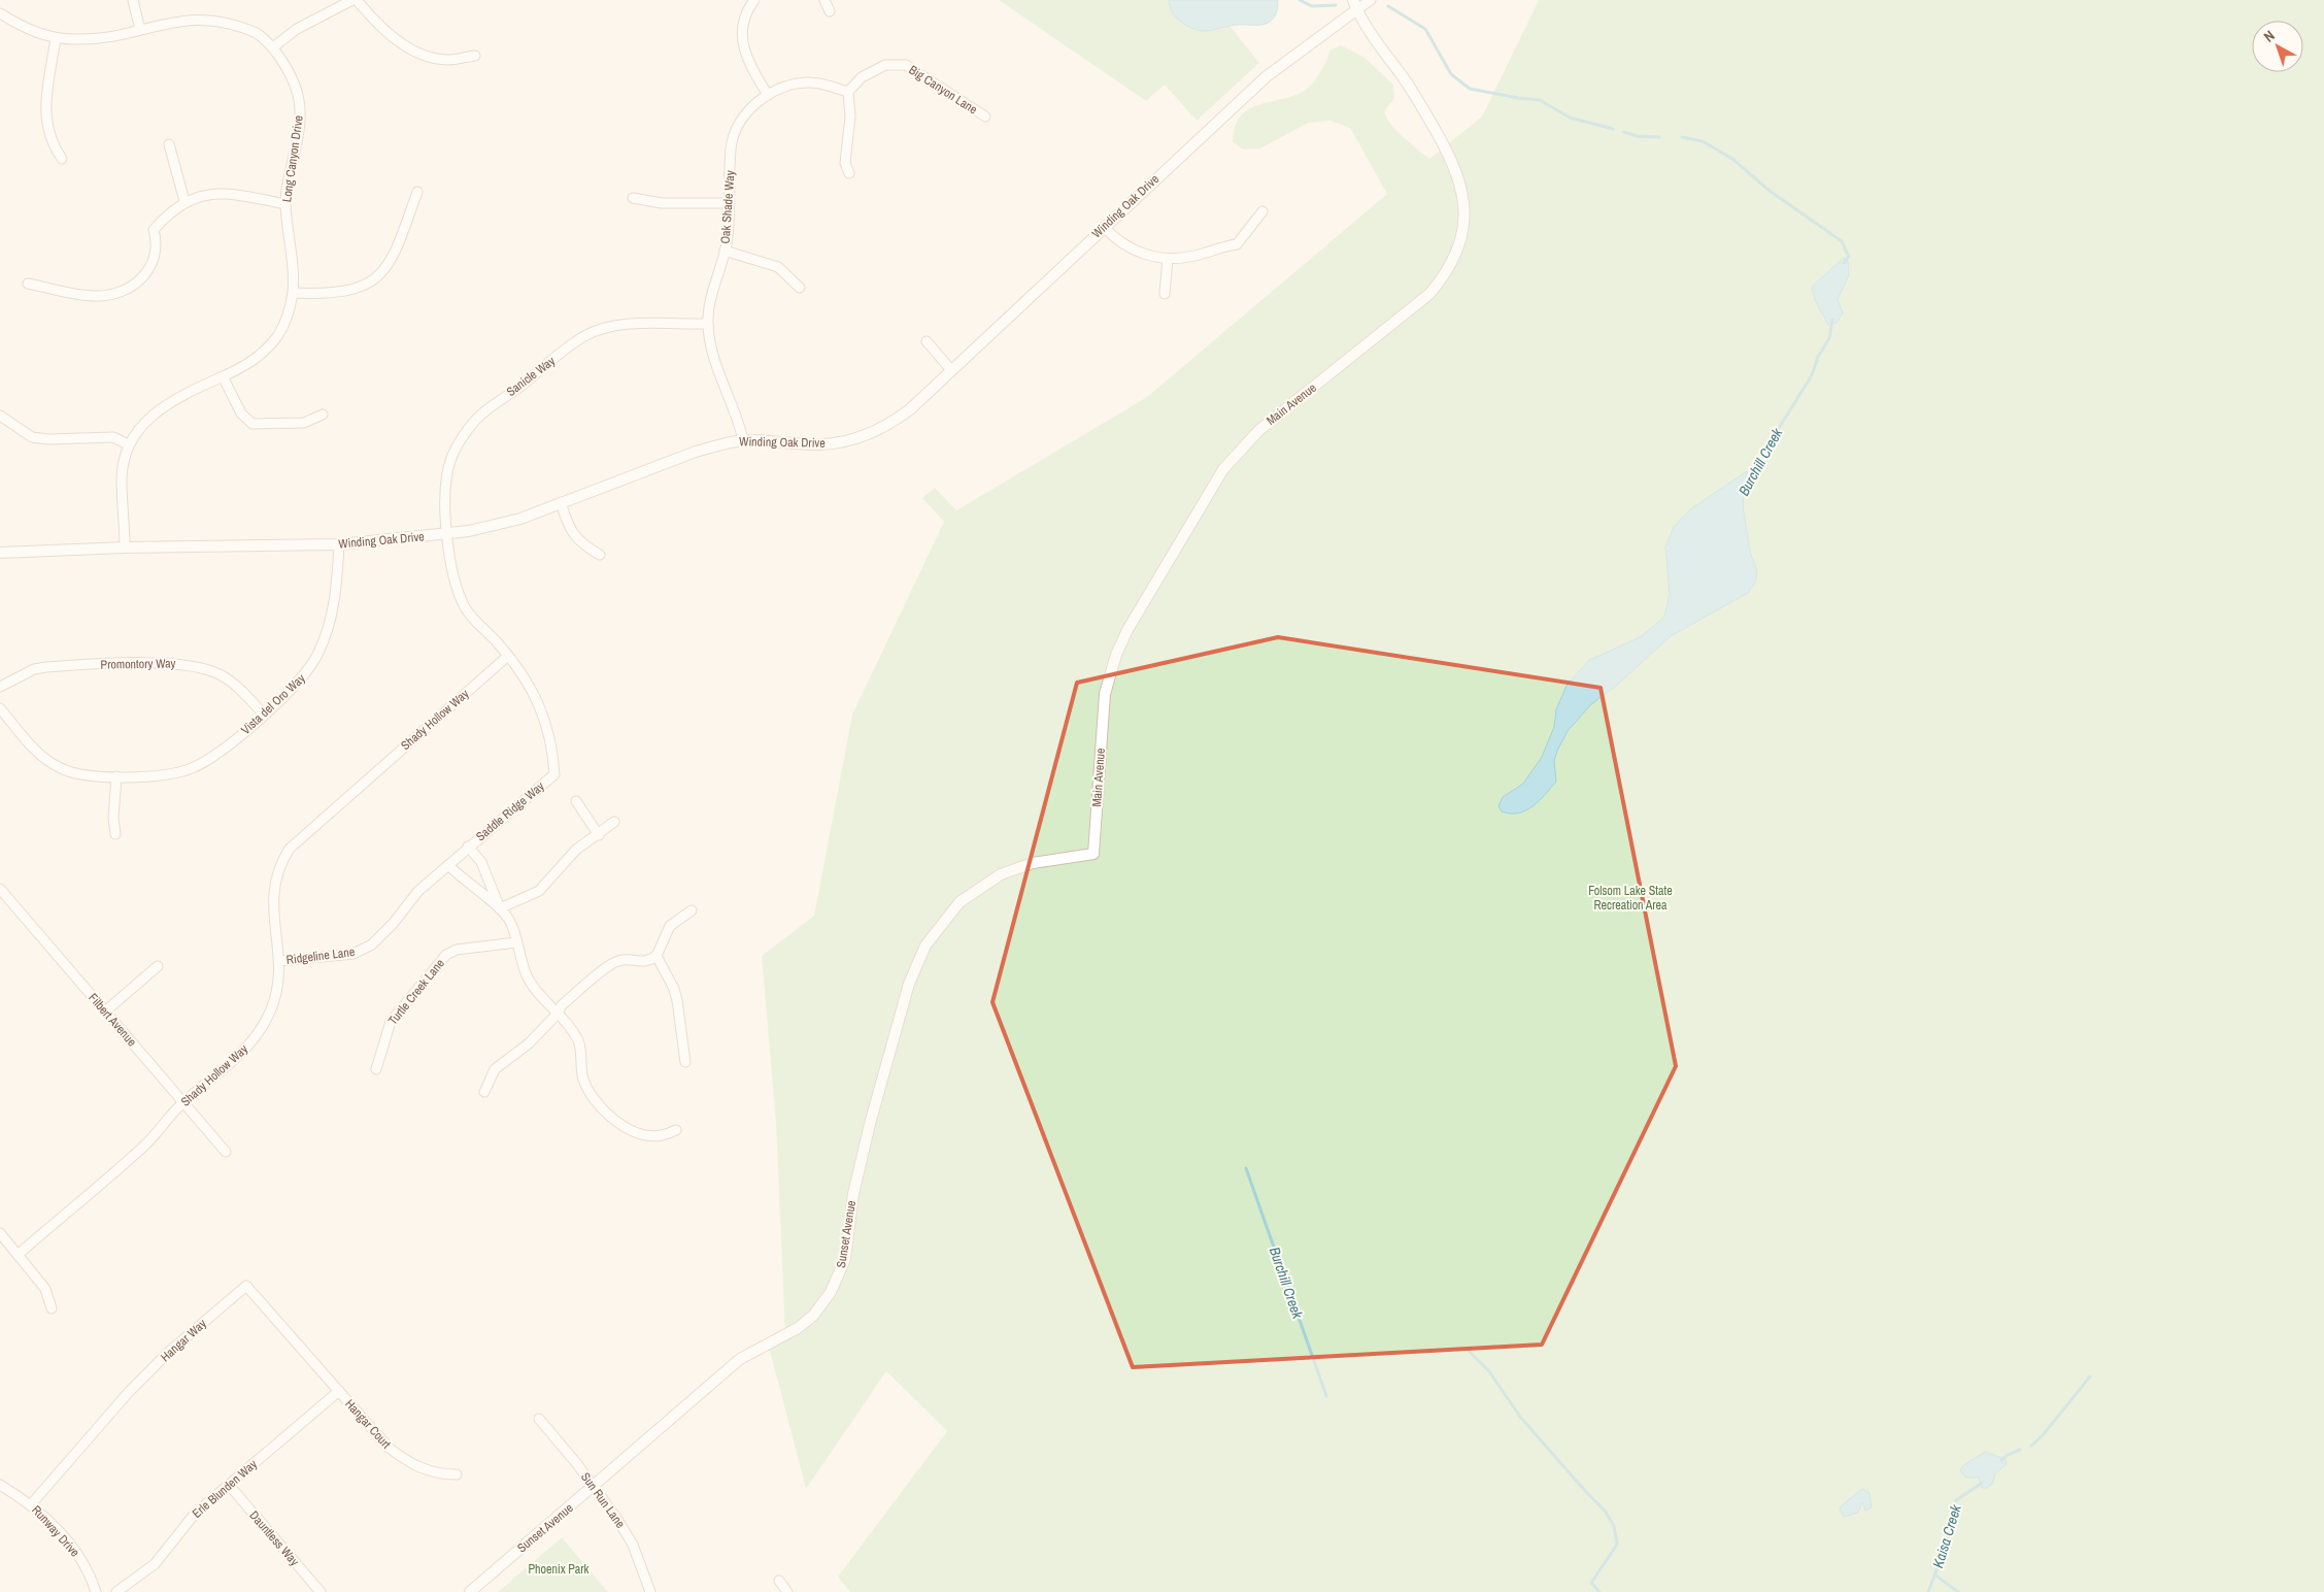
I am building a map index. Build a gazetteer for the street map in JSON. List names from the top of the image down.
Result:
{
  "streets": {
    "street": [
      "Big Canyon Lane",
      "Long Canyon Drive",
      "Winding Oak Drive",
      "Oak Shade Way",
      "Sanicle Way",
      "Main Avenue",
      "Promontory Way",
      "Vista del Oro Way",
      "Shady Hollow Way",
      "Saddle Ridge Way",
      "Ridgeline Lane",
      "Turtle Creek Lane",
      "Filbert Avenue",
      "Sunset Avenue",
      "Hangar Way",
      "Hangar Court",
      "Erle Blunden Way",
      "Sun Run Lane",
      "Runway Drive",
      "Dauntless Way"
    ]
  },
  "crossings": [
    ["Big Canyon Lane", "Oak Shade Way"],
    ["Long Canyon Drive", "Winding Oak Drive"],
    ["Winding Oak Drive", "Oak Shade Way"],
    ["Winding Oak Drive", "Sanicle Way"],
    ["Winding Oak Drive", "Main Avenue"],
    ["Winding Oak Drive", "Vista del Oro Way"],
    ["Winding Oak Drive", "Saddle Ridge Way"],
    ["Oak Shade Way", "Sanicle Way"],
    ["Sanicle Way", "Saddle Ridge Way"],
    ["Main Avenue", "Sunset Avenue"],
    ["Promontory Way", "Vista del Oro Way"],
    ["Shady Hollow Way", "Saddle Ridge Way"],
    ["Shady Hollow Way", "Ridgeline Lane"],
    ["Shady Hollow Way", "Filbert Avenue"],
    ["Saddle Ridge Way", "Ridgeline Lane"],
    ["Sunset Avenue", "Sun Run Lane"],
    ["Hangar Way", "Hangar Court"],
    ["Hangar Way", "Erle Blunden Way"],
    ["Hangar Way", "Runway Drive"],
    ["Hangar Court", "Erle Blunden Way"],
    ["Erle Blunden Way", "Dauntless Way"]
  ],
  "water": ["Burchill Creek", "Kaisa Creek"],
  "parks": ["Folsom Lake State Recreation Area", "Phoenix Park"],
  "north": "top left"
}
